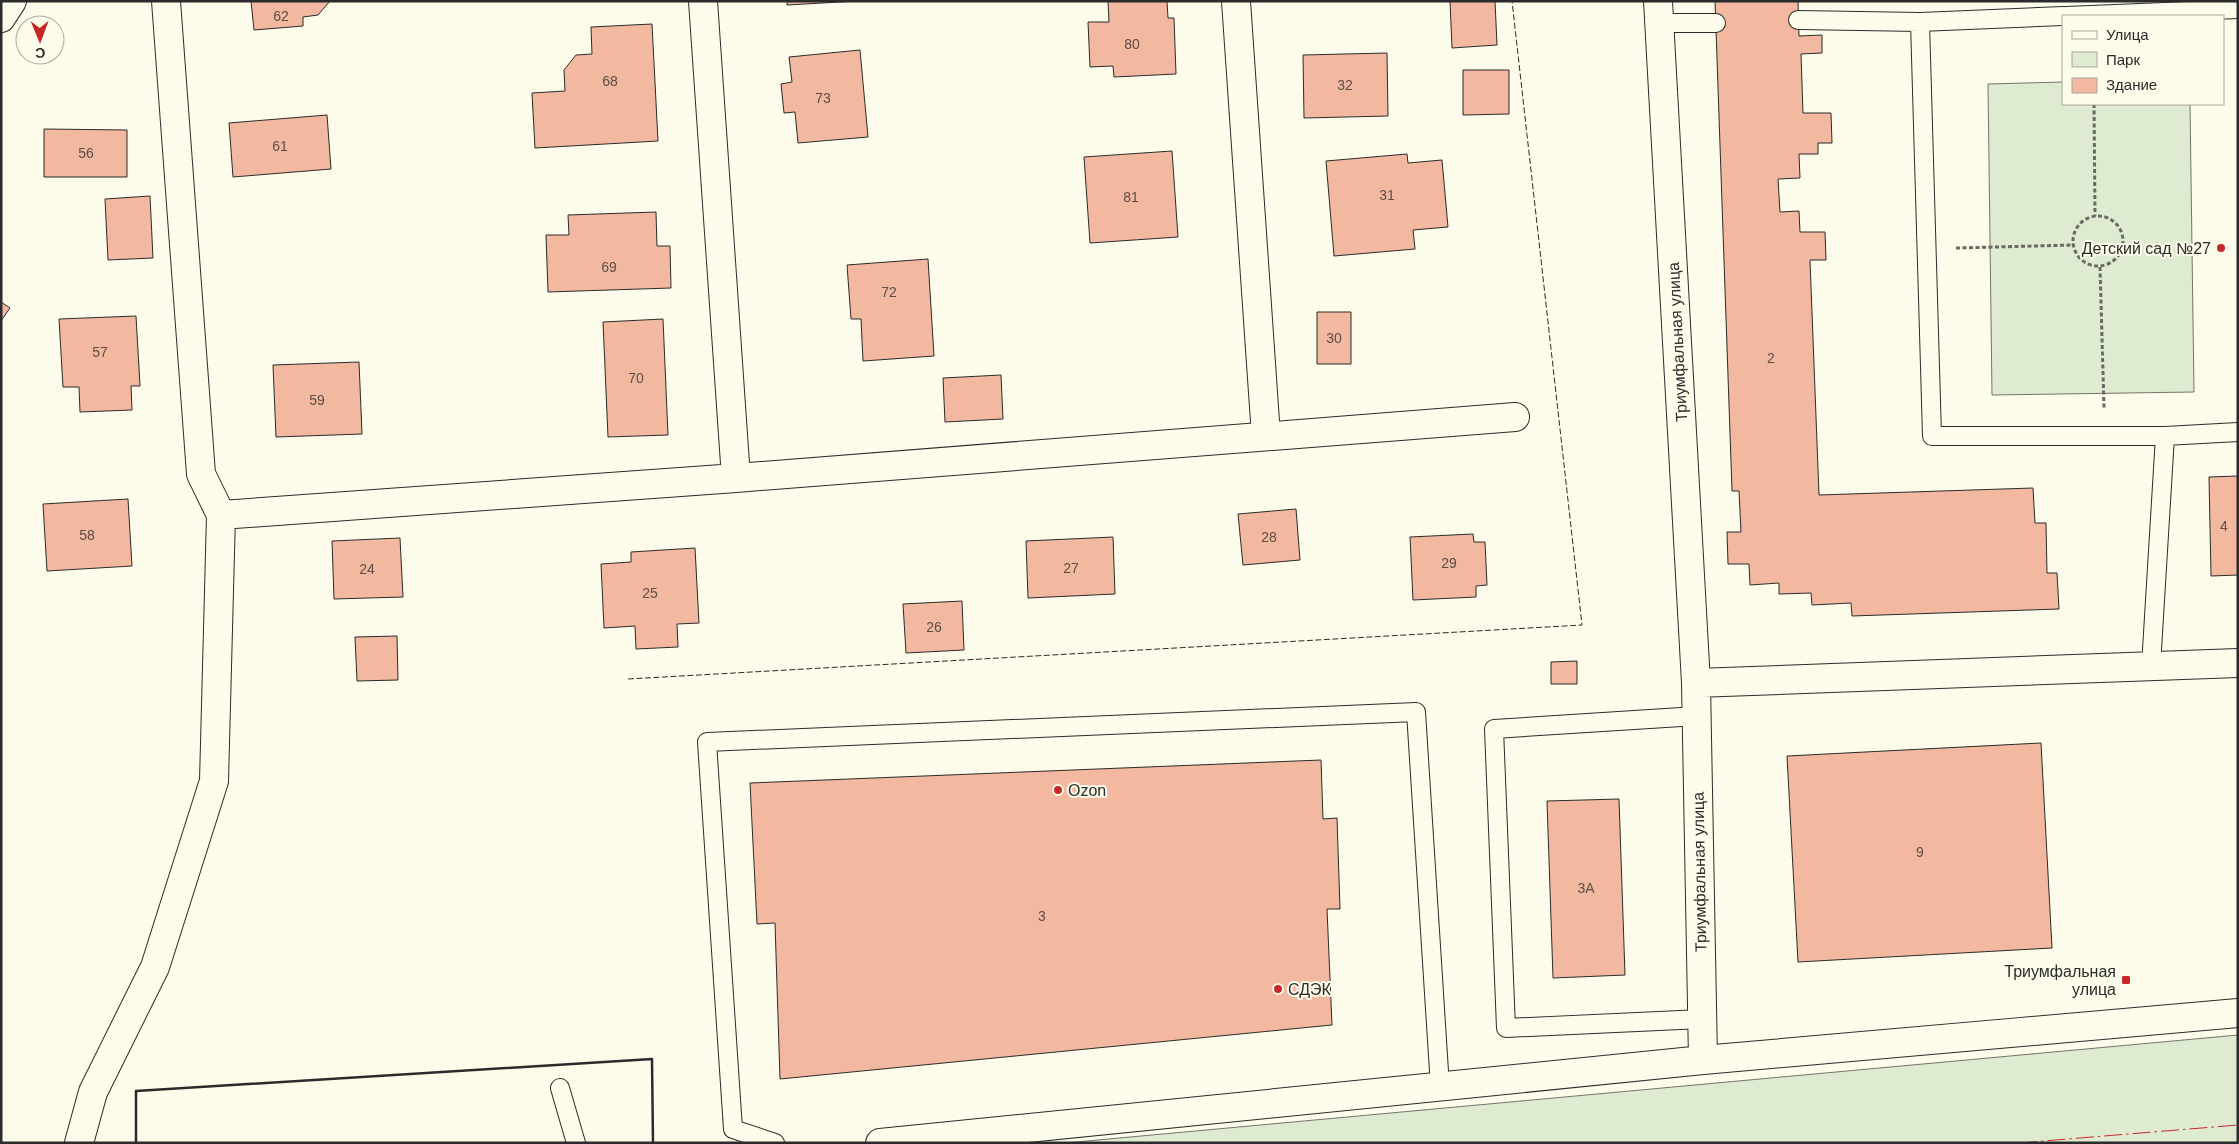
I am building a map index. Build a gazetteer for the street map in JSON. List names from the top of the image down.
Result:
{
  "streets": {
    "street": ["Триумфальная улица"]
  },
  "places": {
    "other": ["Детский сад №27", "Ozon", "СДЭК"],
    "transit": ["Триумфальная улица"]
  },
  "house_numbers": [
    "62",
    "80",
    "68",
    "32",
    "73",
    "61",
    "56",
    "31",
    "81",
    "69",
    "72",
    "30",
    "57",
    "2",
    "70",
    "59",
    "4",
    "58",
    "28",
    "29",
    "27",
    "24",
    "25",
    "26",
    "9",
    "3А",
    "3"
  ],
  "legend": ["Улица", "Парк", "Здание"],
  "north": "bottom"
}
